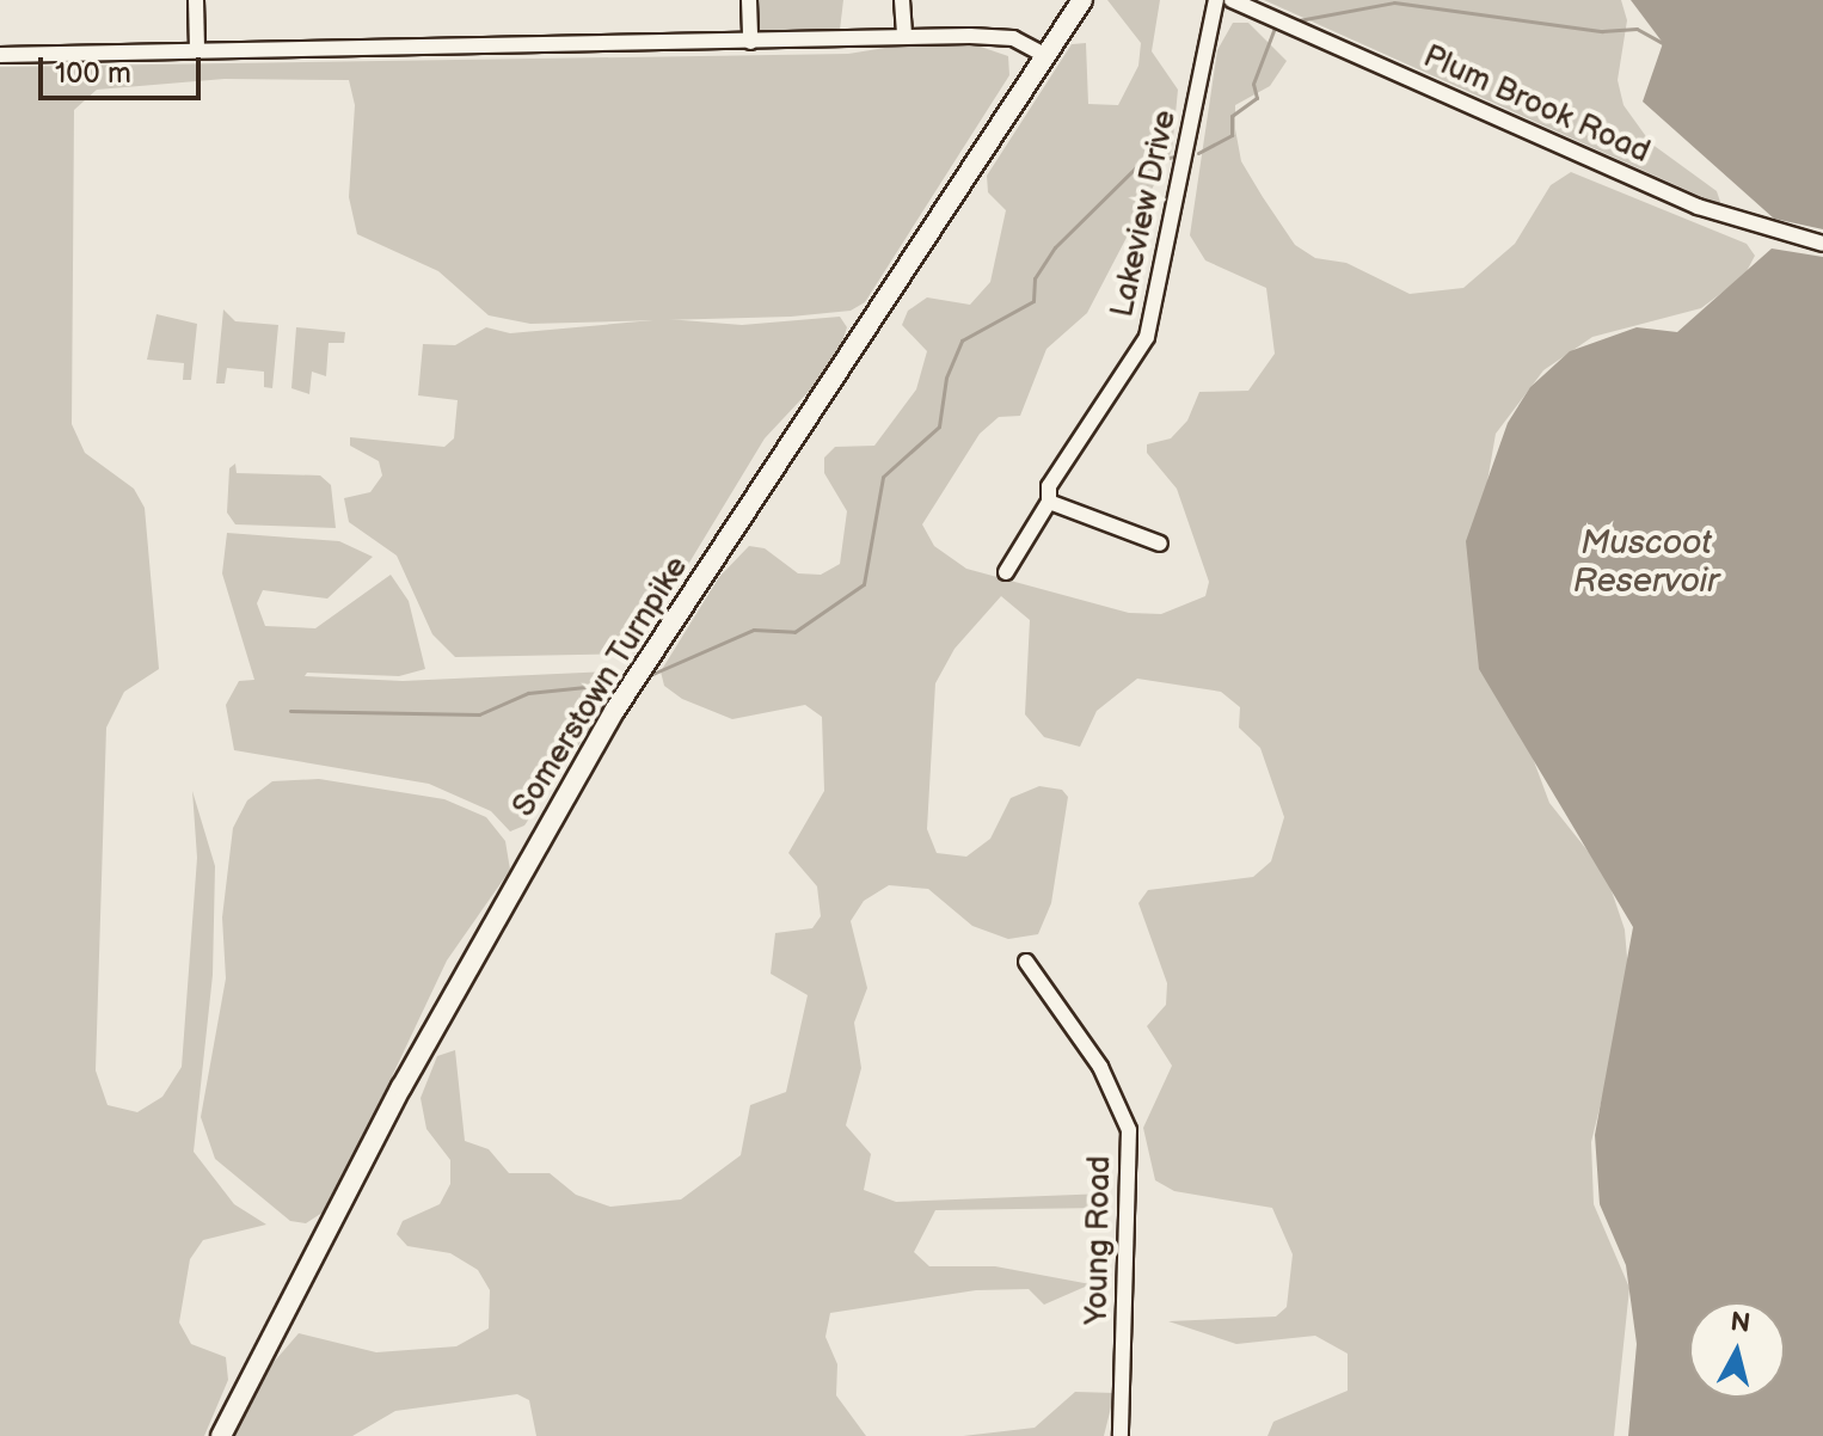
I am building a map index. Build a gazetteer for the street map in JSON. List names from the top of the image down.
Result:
{
  "streets": {
    "main road": ["Somerstown Turnpike"],
    "street": ["Plum Brook Road", "Lakeview Drive", "Young Road"]
  },
  "water": ["Muscoot Reservoir"],
  "scale_bar": "100 m",
  "north": "top"
}
